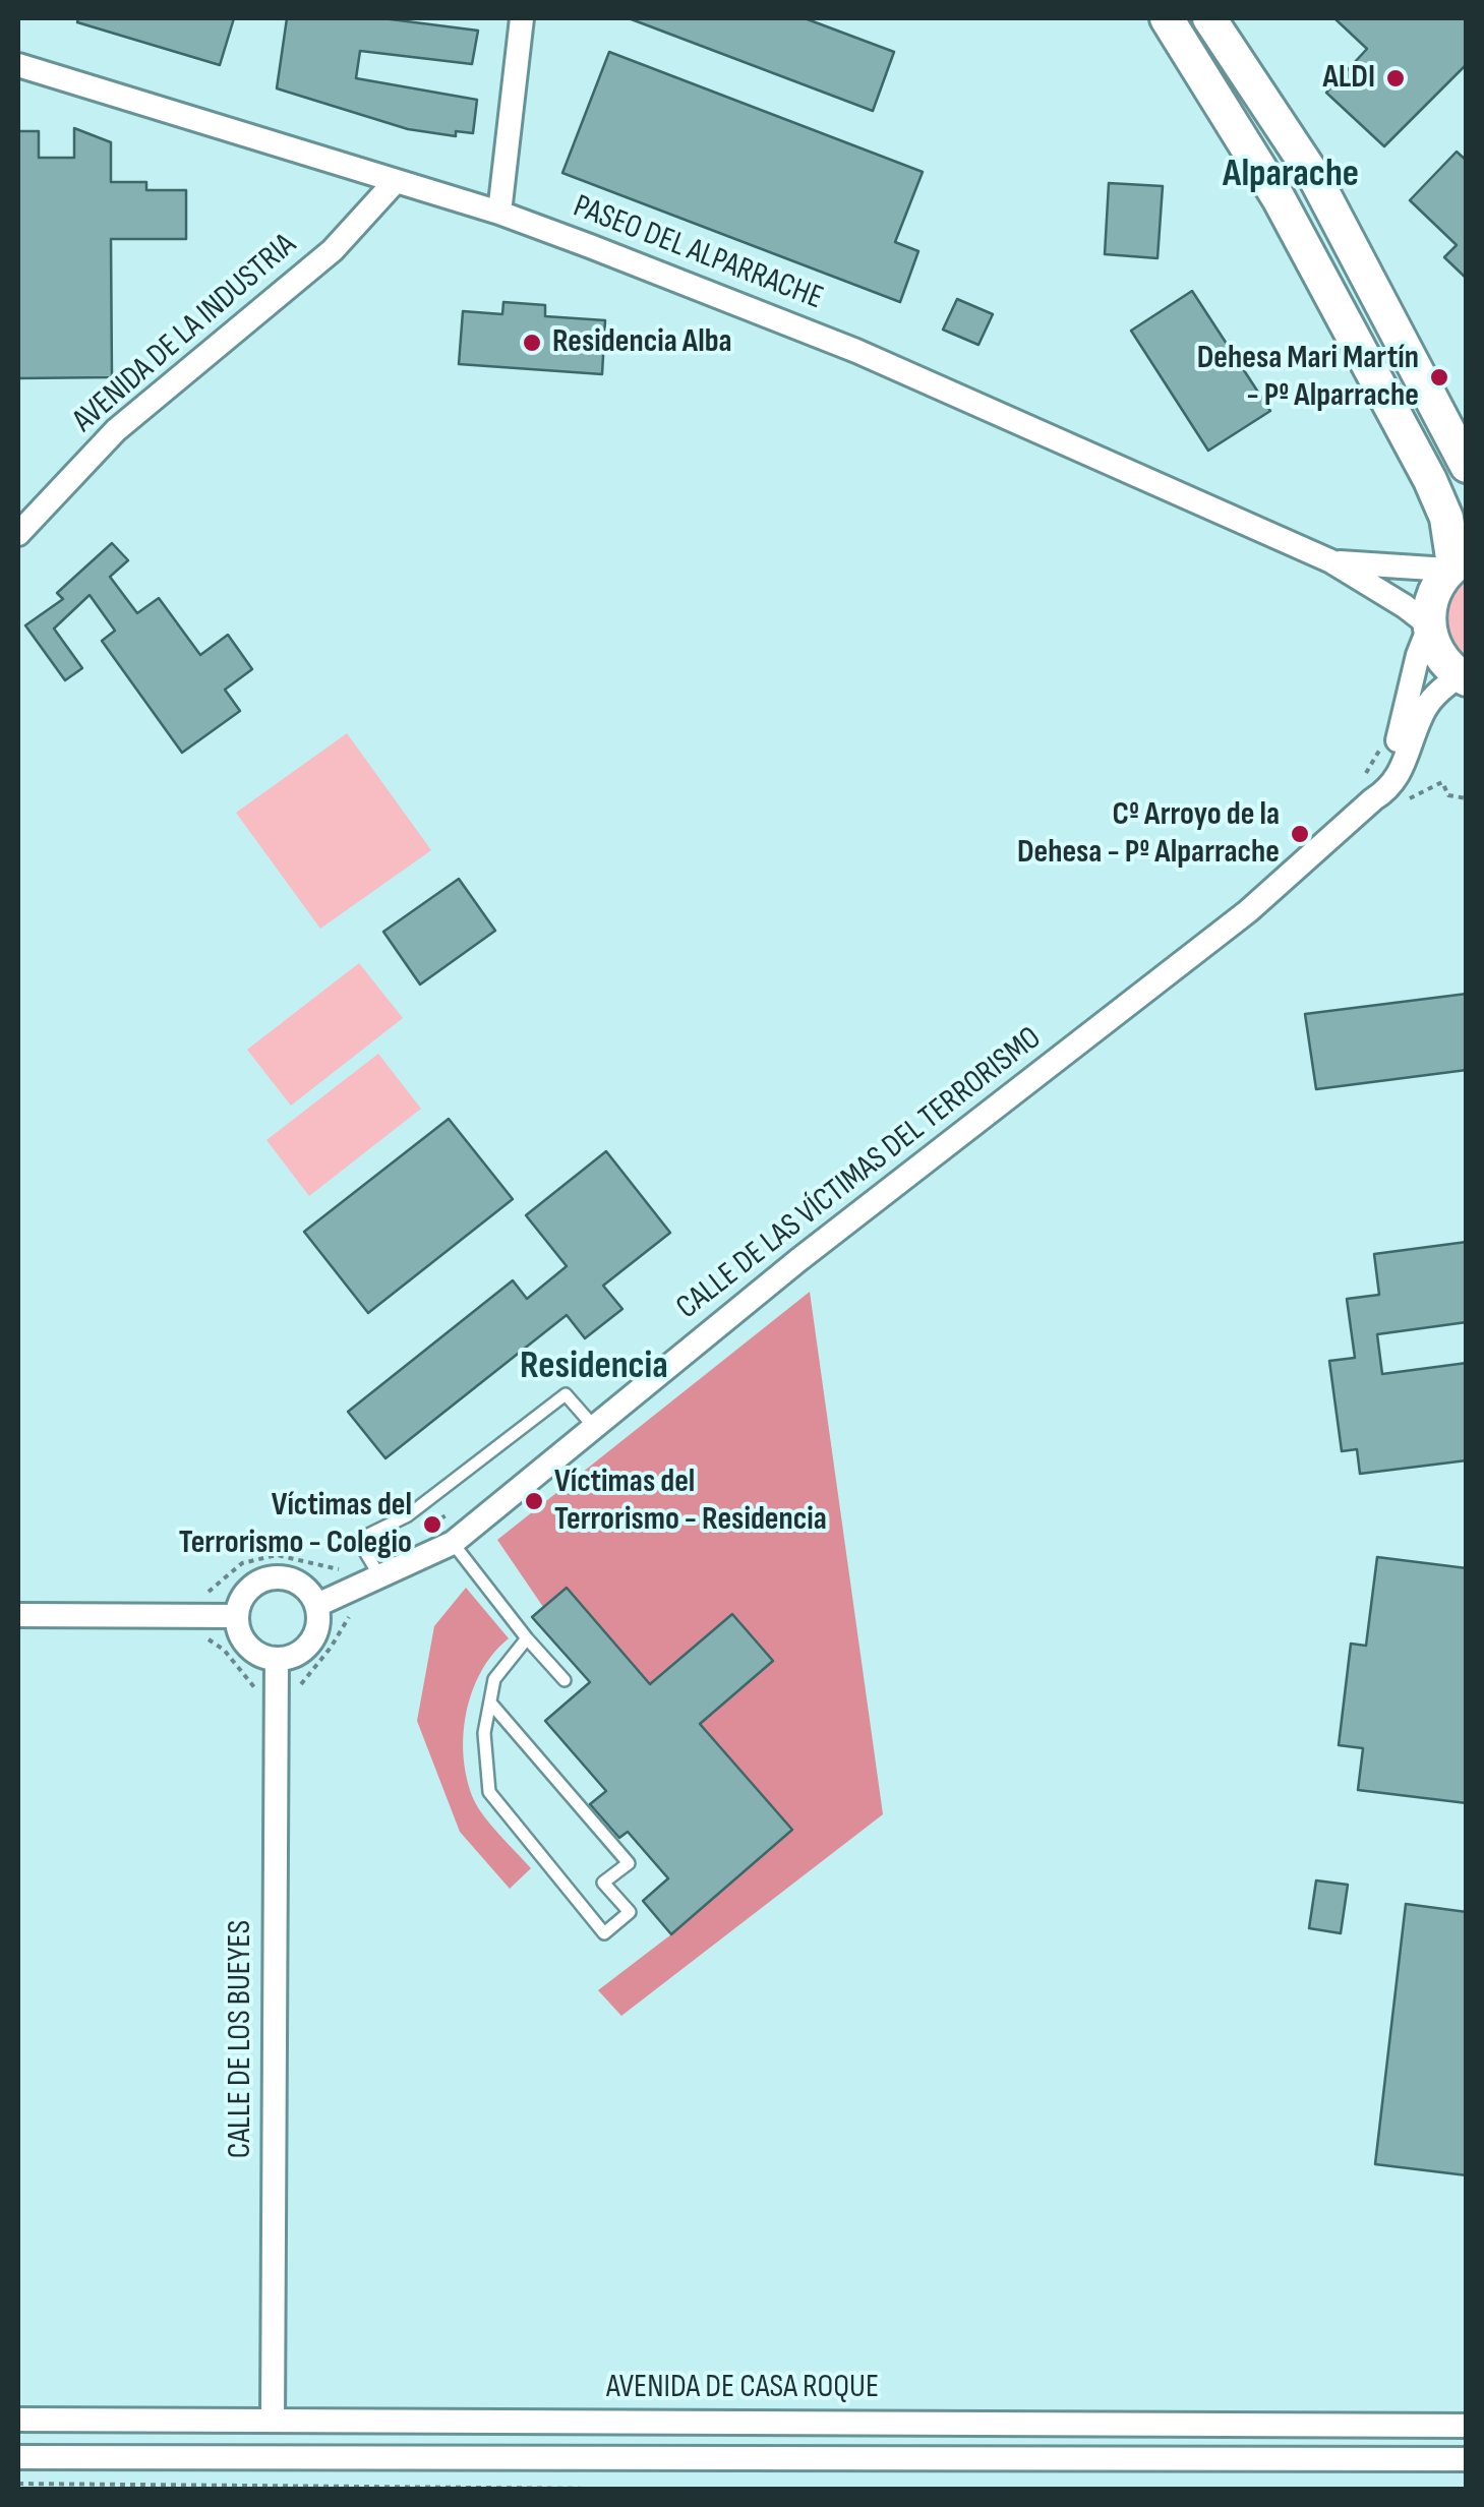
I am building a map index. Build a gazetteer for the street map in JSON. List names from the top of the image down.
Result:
{
  "streets": {
    "street": [
      "PASEO DEL ALPARRACHE",
      "AVENIDA DE LA INDUSTRIA",
      "CALLE DE LAS VÍCTIMAS DEL TERRORISMO",
      "CALLE DE LOS BUEYES",
      "AVENIDA DE CASA ROQUE"
    ]
  },
  "crossings": [
    ["PASEO DEL ALPARRACHE", "AVENIDA DE LA INDUSTRIA"],
    ["PASEO DEL ALPARRACHE", "CALLE DE LAS VÍCTIMAS DEL TERRORISMO"],
    ["CALLE DE LAS VÍCTIMAS DEL TERRORISMO", "CALLE DE LOS BUEYES"],
    ["CALLE DE LOS BUEYES", "AVENIDA DE CASA ROQUE"]
  ],
  "districts": ["Alparache", "Residencia"],
  "places": [
    "ALDI",
    "Residencia Alba",
    "Dehesa Mari Martín - Pº Alparrache",
    "Cº Arroyo de la Dehesa - Pº Alparrache",
    "Víctimas del Terrorismo - Residencia",
    "Víctimas del Terrorismo - Colegio"
  ]
}
